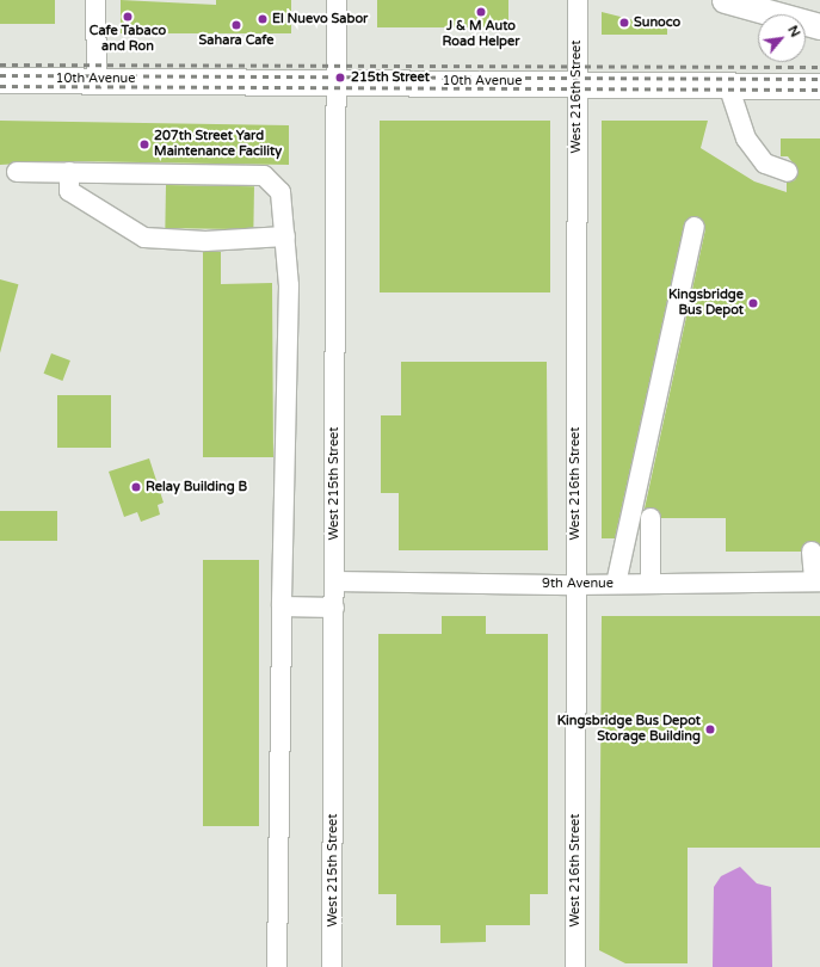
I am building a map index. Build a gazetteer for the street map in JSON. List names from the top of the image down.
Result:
{
  "streets": {
    "main road": ["10th Avenue"],
    "street": ["West 216th Street", "West 215th Street", "9th Avenue"]
  },
  "crossings": [
    ["10th Avenue", "West 216th Street"],
    ["10th Avenue", "West 215th Street"],
    ["West 216th Street", "9th Avenue"],
    ["West 215th Street", "9th Avenue"]
  ],
  "places": [
    "J & M Auto Road Helper",
    "Cafe Tabaco and Ron",
    "El Nuevo Sabor",
    "Sunoco",
    "Sahara Cafe",
    "215th Street",
    "207th Street Yard Maintenance Facility",
    "Kingsbridge Bus Depot",
    "Relay Building B",
    "Kingsbridge Bus Depot Storage Building"
  ],
  "north": "top right"
}
